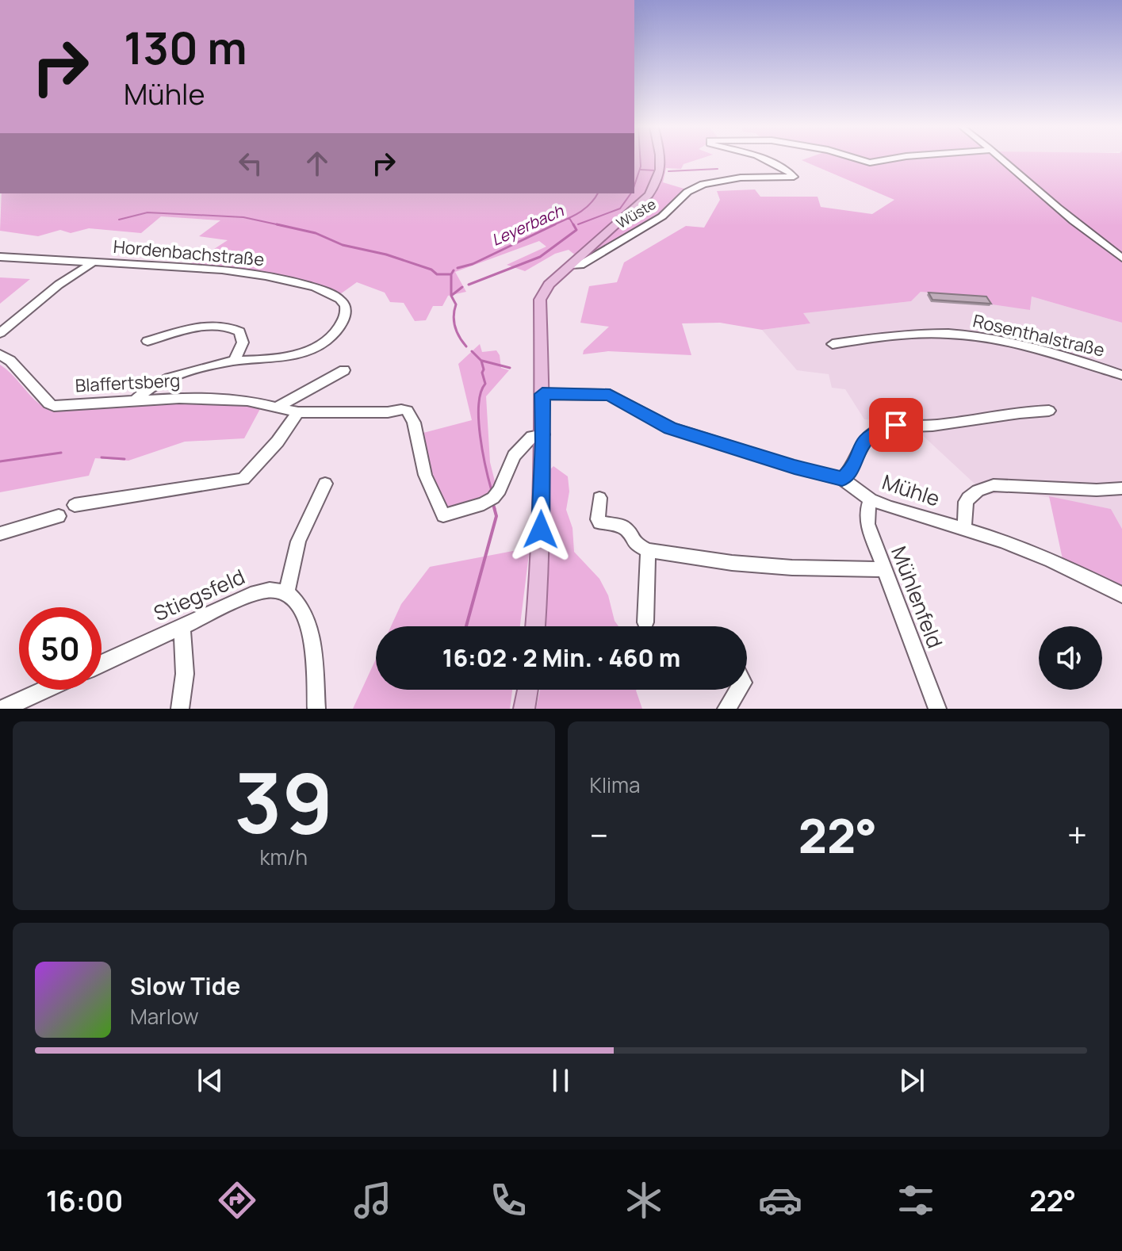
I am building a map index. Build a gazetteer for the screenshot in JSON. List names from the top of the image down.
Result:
{
  "streets": {
    "street": [
      "Wüste",
      "Hordenbachstraße",
      "Rosenthalstraße",
      "Blaffertsberg",
      "Mühle",
      "Stiegsfeld",
      "Mühlenfeld"
    ]
  },
  "crossings": [
    ["Hordenbachstraße", "Blaffertsberg"],
    ["Mühle", "Mühlenfeld"]
  ],
  "water": ["Leyerbach"],
  "page": {
    "turn": ["130 m", "Mühle"],
    "limit": "50",
    "trip": "16:02 · 2 Min. · 460 m",
    "tile": [
      ["39", "km/h"],
      "Klima"
    ],
    "heat": ["−", "22°", "+"],
    "song": ["Slow Tide", "Marlow"],
    "tabs": ["16:00", "22°"]
  }
}
